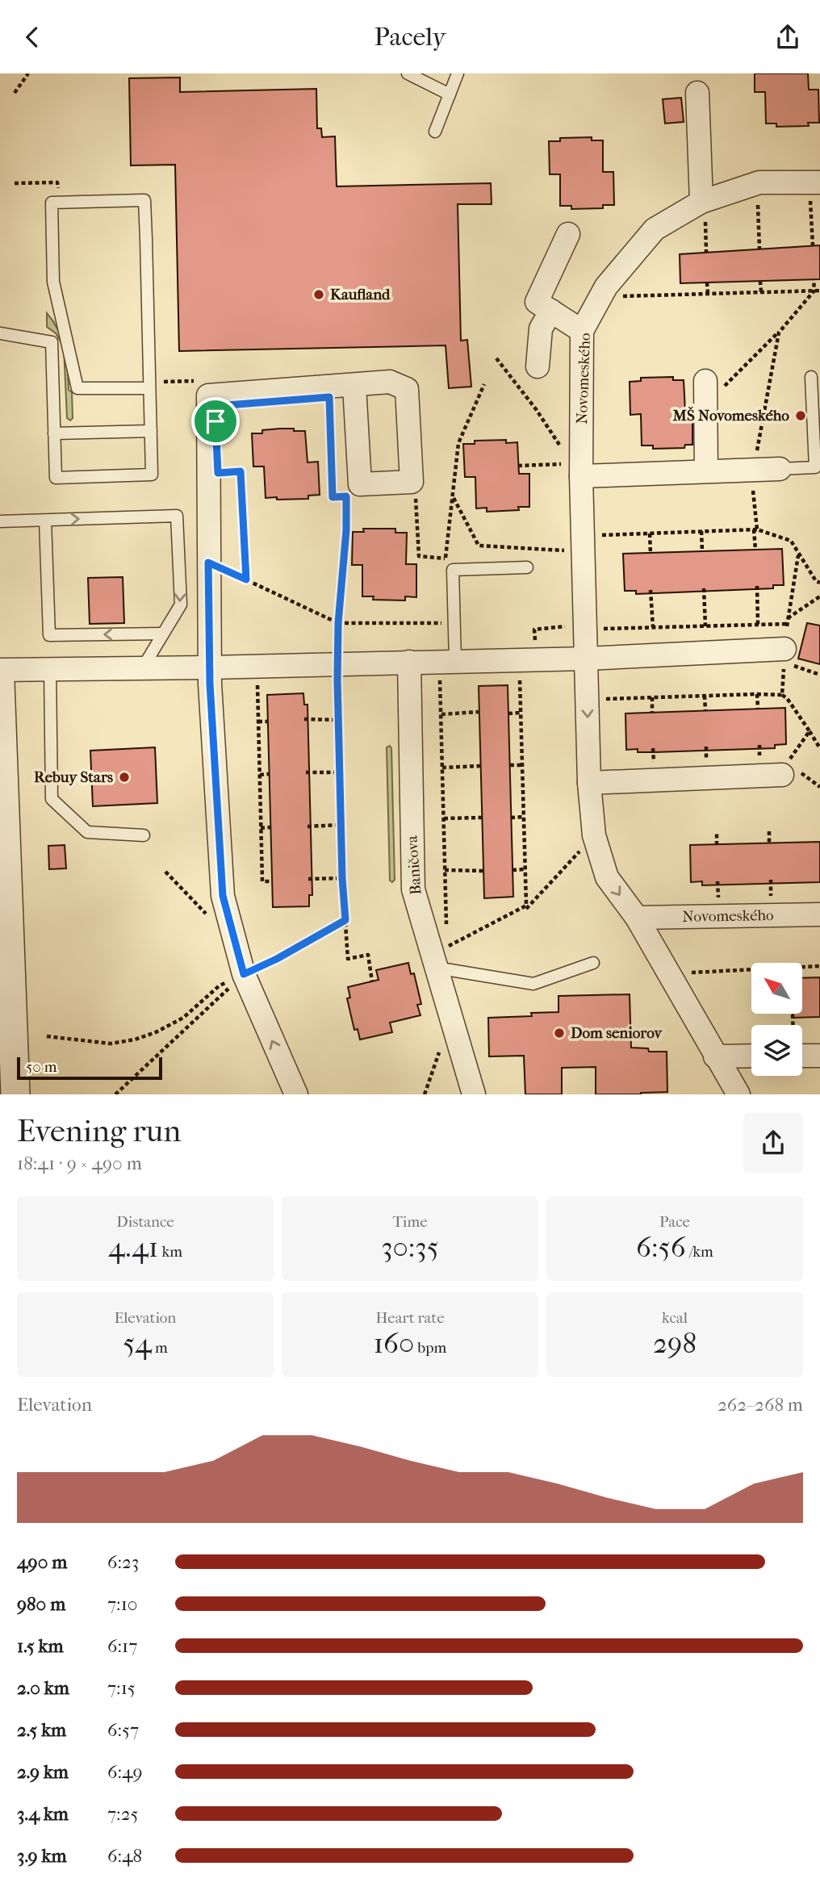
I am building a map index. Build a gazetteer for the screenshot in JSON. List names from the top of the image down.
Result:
{
  "streets": {
    "street": ["Novomeského", "Baničova"]
  },
  "places": [
    "Kaufland",
    "MŠ Novomeského",
    "Rebuy Stars",
    "Dom seniorov"
  ],
  "scale_bar": "50 m",
  "north": "top left",
  "page": {
    "header": "Pacely",
    "scale": "50 m",
    "heading": ["Evening run", "18:41 · 9 × 490 m"],
    "stats": [
      ["Distance", "4.41 km"],
      ["Time", "30:35"],
      ["Pace", "6:56 /km"],
      ["Elevation", "54 m"],
      ["Heart rate", "160 bpm"],
      ["kcal", "298"]
    ],
    "chart": ["Elevation", "262–268 m"],
    "list": [
      {
        "name": "490 m",
        "note": "6:23"
      },
      {
        "name": "980 m",
        "note": "7:10"
      },
      {
        "name": "1.5 km",
        "note": "6:17"
      },
      {
        "name": "2.0 km",
        "note": "7:15"
      },
      {
        "name": "2.5 km",
        "note": "6:57"
      },
      {
        "name": "2.9 km",
        "note": "6:49"
      },
      {
        "name": "3.4 km",
        "note": "7:25"
      },
      {
        "name": "3.9 km",
        "note": "6:48"
      }
    ]
  }
}
